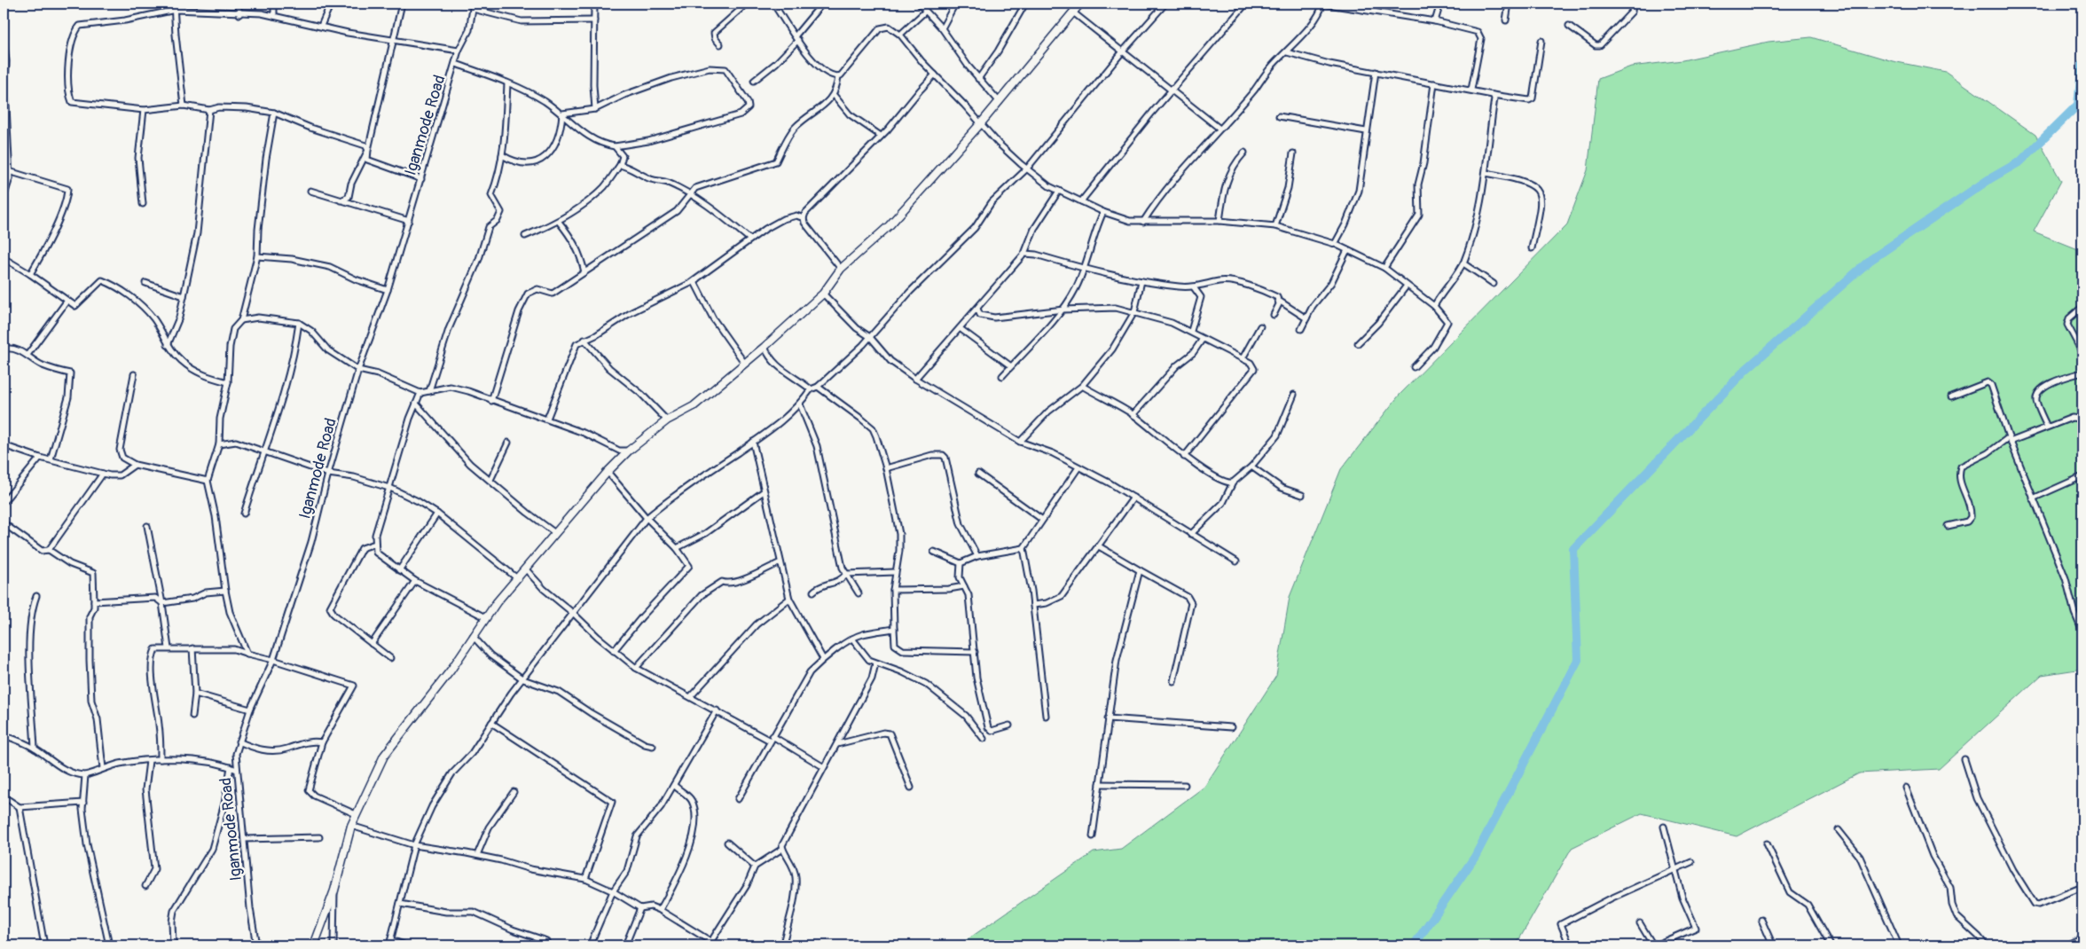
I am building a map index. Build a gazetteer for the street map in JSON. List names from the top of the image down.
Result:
{
  "streets": {
    "street": ["Iganmode Road"]
  }
}
